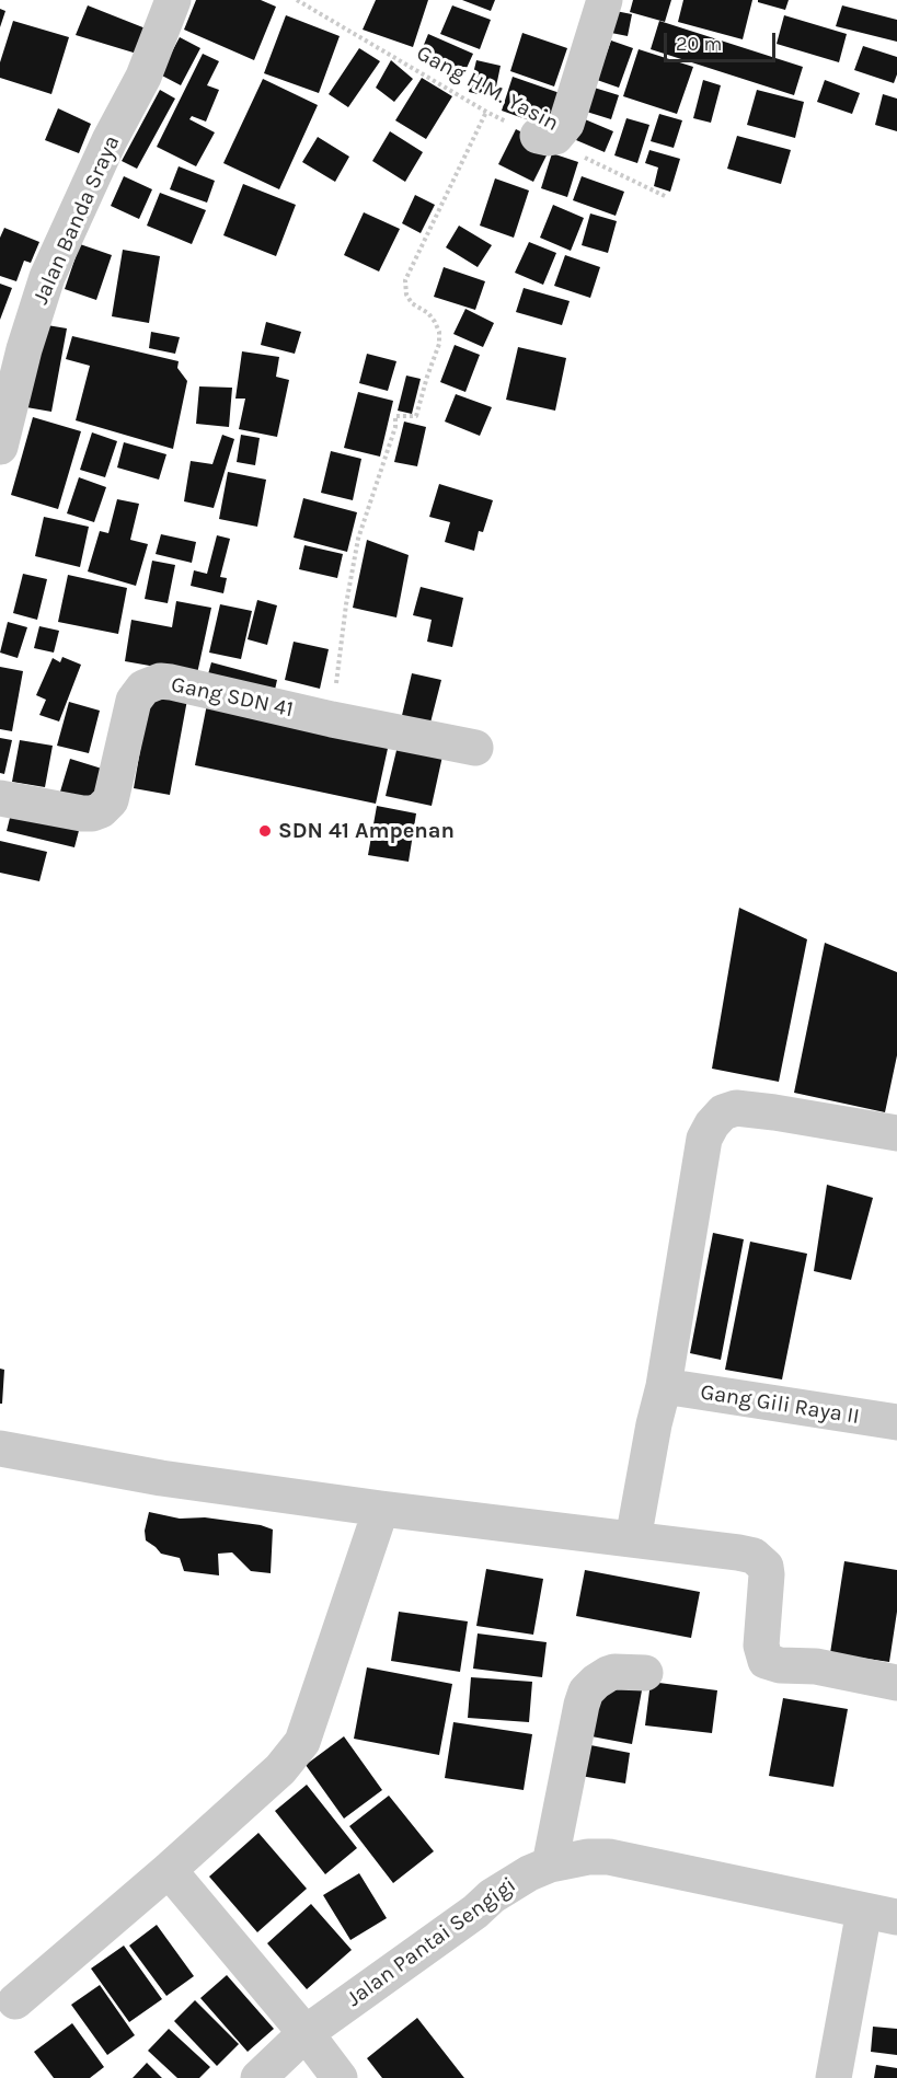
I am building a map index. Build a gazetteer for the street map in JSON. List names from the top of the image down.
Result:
{
  "streets": {
    "street": [
      "Jalan Banda Sraya",
      "Gang SDN 41",
      "Gang Gili Raya II",
      "Jalan Pantai Sengigi"
    ],
    "path": ["Gang H.M. Yasin"]
  },
  "places": ["SDN 41 Ampenan"],
  "scale_bar": "20 m"
}
